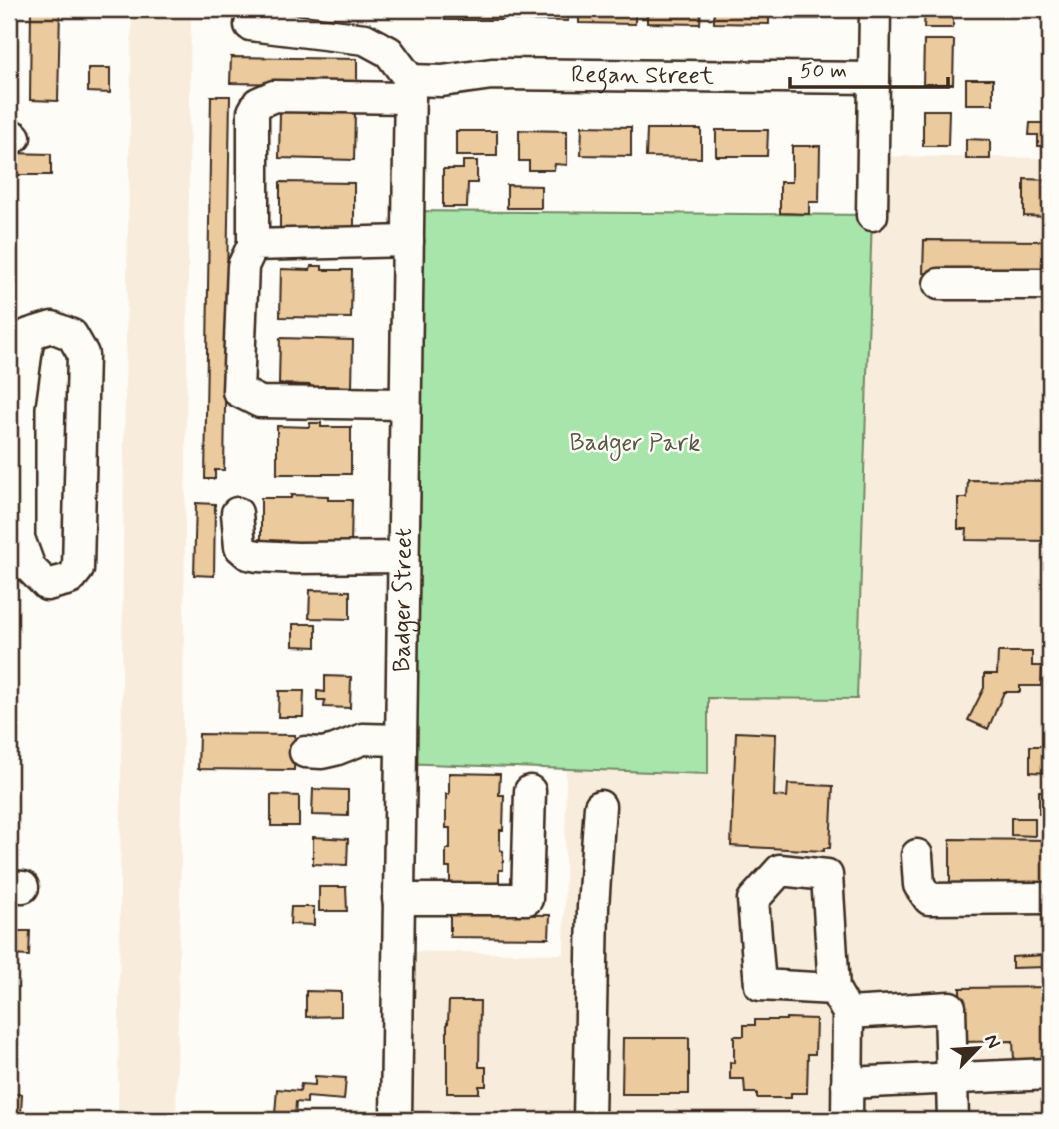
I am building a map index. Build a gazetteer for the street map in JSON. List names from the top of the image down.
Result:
{
  "streets": {
    "street": ["Regan Street", "Badger Street"]
  },
  "crossings": [
    ["Regan Street", "Badger Street"]
  ],
  "parks": ["Badger Park"],
  "scale_bar": "50 m",
  "north": "top right"
}
